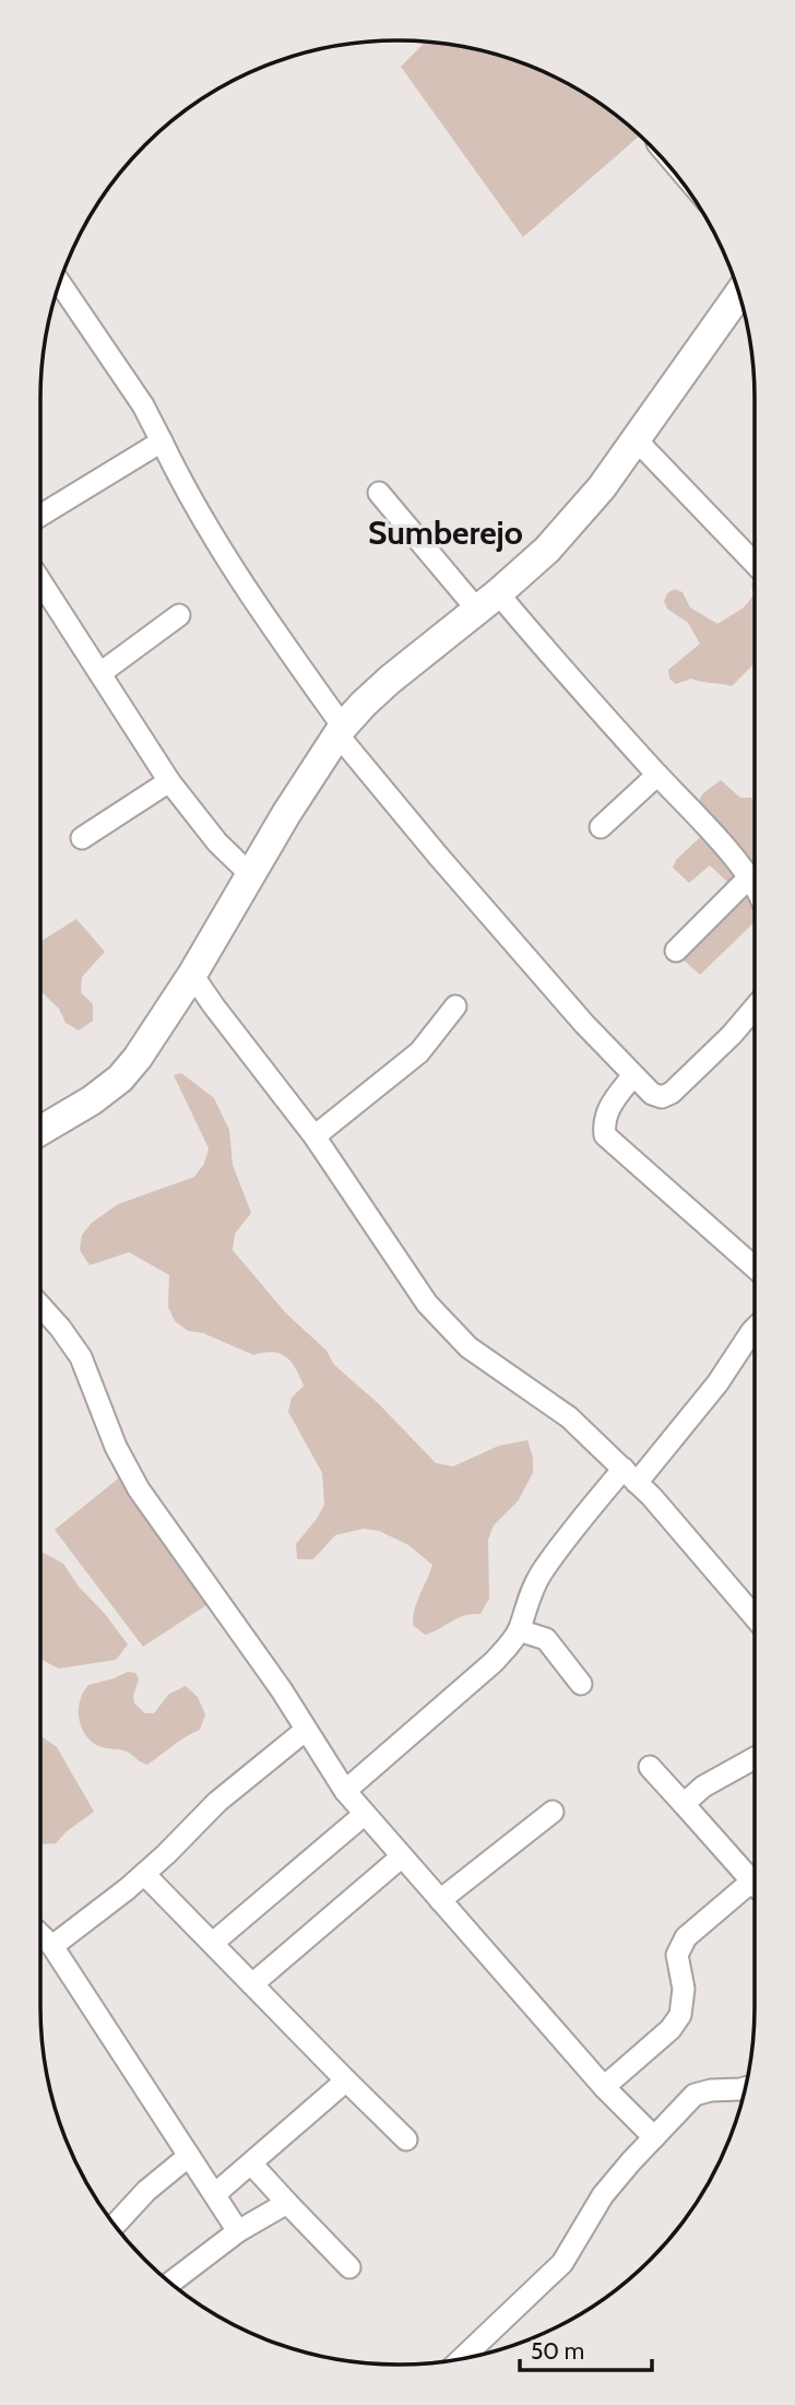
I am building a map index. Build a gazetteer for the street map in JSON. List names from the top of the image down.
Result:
{
  "districts": ["Sumberejo"],
  "scale_bar": "50 m"
}
